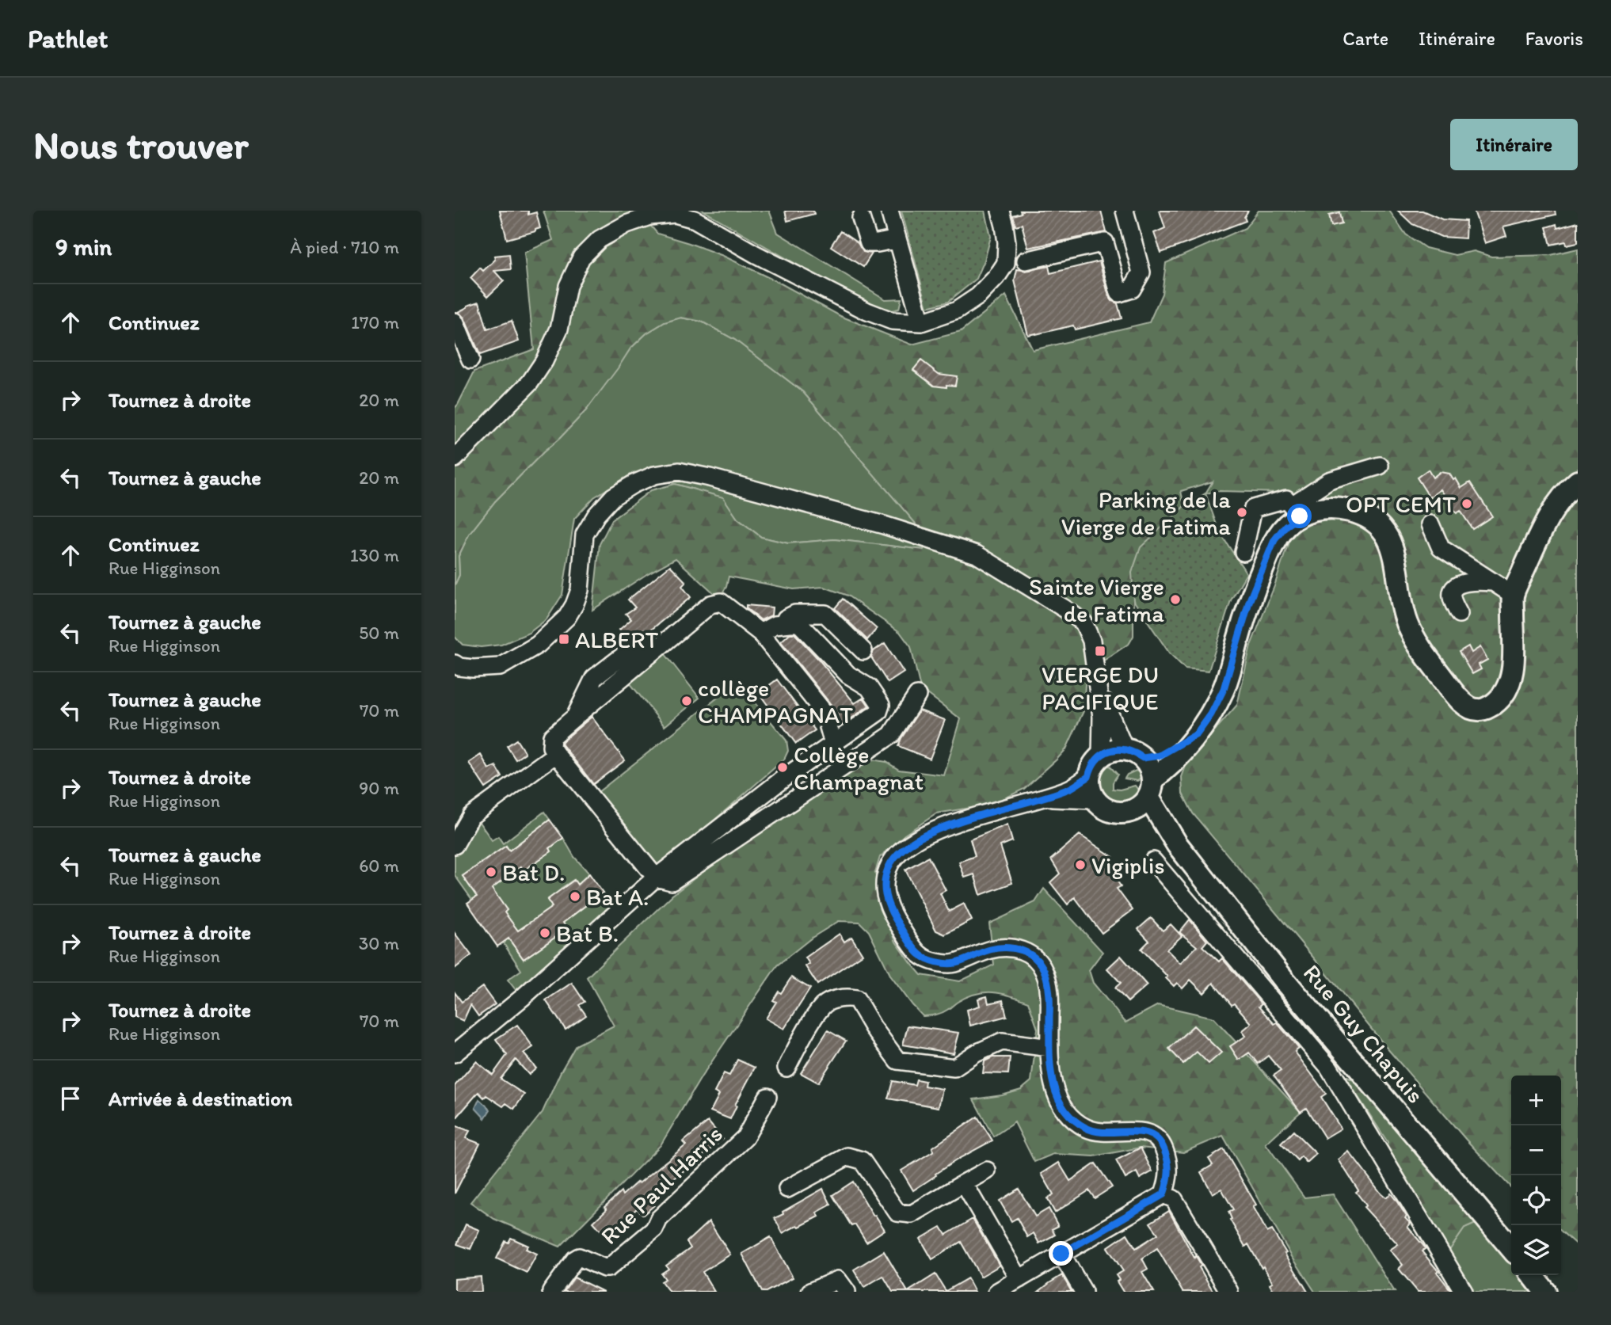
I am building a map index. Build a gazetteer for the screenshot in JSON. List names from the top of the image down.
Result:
{
  "streets": {
    "main road": ["Rue Guy Chapuis"],
    "street": ["Rue Paul Harris"]
  },
  "places": {
    "other": [
      "OPT CEMT",
      "Parking de la Vierge de Fatima",
      "Sainte Vierge de Fatima",
      "collège CHAMPAGNAT",
      "Collège Champagnat",
      "Vigiplis",
      "Bat D.",
      "Bat A.",
      "Bat B."
    ],
    "transit": ["ALBERT", "VIERGE DU PACIFIQUE"]
  },
  "page": {
    "header": "Pathlet",
    "nav": ["Carte", "Itinéraire", "Favoris"],
    "buttons": "Itinéraire",
    "title": "Nous trouver",
    "heading": ["9 min", "À pied · 710 m"],
    "list": [
      ["Continuez", "170 m"],
      ["Tournez à droite", "20 m"],
      ["Tournez à gauche", "20 m"],
      ["Continuez", "Rue Higginson", "130 m"],
      ["Tournez à gauche", "Rue Higginson", "50 m"],
      ["Tournez à gauche", "Rue Higginson", "70 m"],
      ["Tournez à droite", "Rue Higginson", "90 m"],
      ["Tournez à gauche", "Rue Higginson", "60 m"],
      ["Tournez à droite", "Rue Higginson", "30 m"],
      ["Tournez à droite", "Rue Higginson", "70 m"],
      "Arrivée à destination"
    ],
    "map_buttons": ["+", "−"]
  }
}
